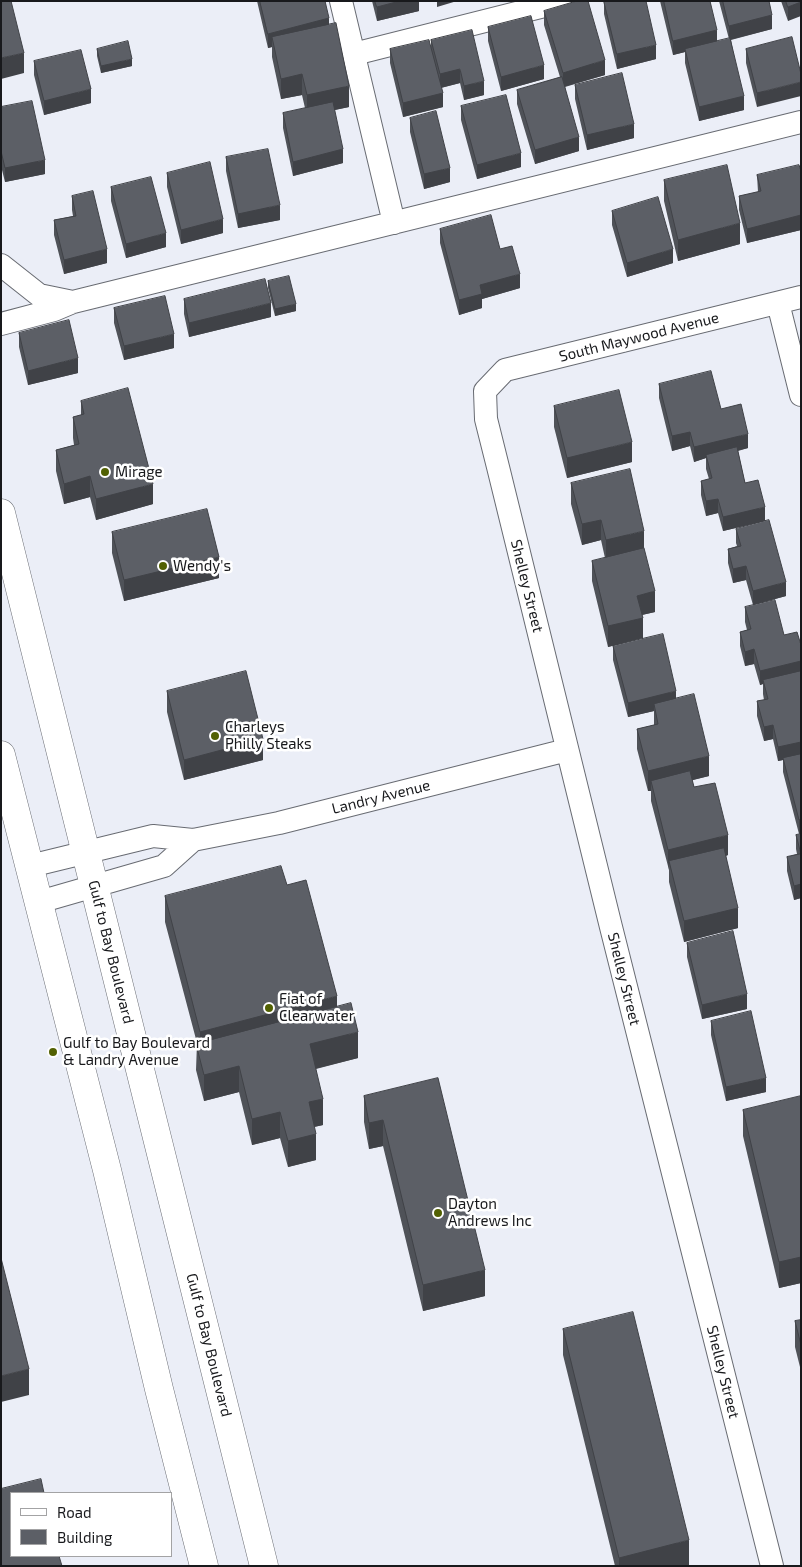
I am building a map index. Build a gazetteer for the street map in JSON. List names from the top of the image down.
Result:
{
  "streets": {
    "main road": ["Gulf to Bay Boulevard"],
    "street": ["South Maywood Avenue", "Shelley Street", "Landry Avenue"]
  },
  "crossings": [
    ["South Maywood Avenue", "Shelley Street"],
    ["Shelley Street", "Landry Avenue"],
    ["Landry Avenue", "Gulf to Bay Boulevard"]
  ],
  "places": [
    "Mirage",
    "Wendy's",
    "Charleys Philly Steaks",
    "Fiat of Clearwater",
    "Gulf to Bay Boulevard & Landry Avenue",
    "Dayton Andrews Inc"
  ],
  "legend": ["Road", "Building"]
}
